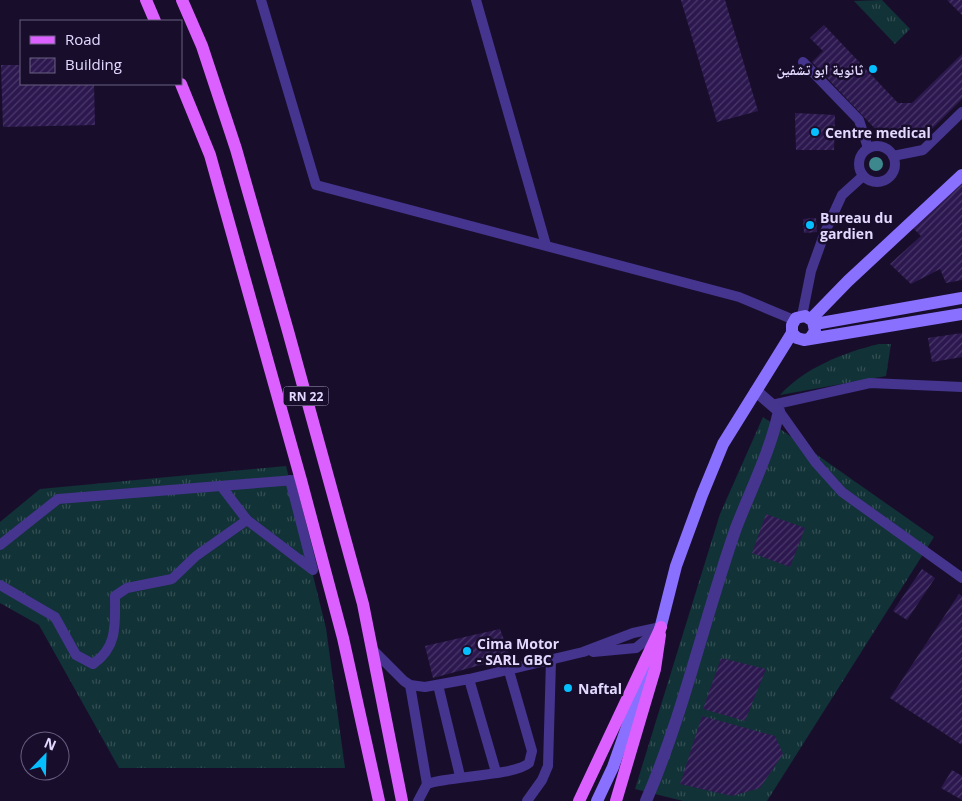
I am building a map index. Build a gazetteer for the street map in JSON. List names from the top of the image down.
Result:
{
  "streets": {
    "main road": ["RN 22"]
  },
  "places": [
    "ثانوية ابو تشفين",
    "Centre medical",
    "Bureau du gardien",
    "Cima Motor - SARL GBC",
    "Naftal"
  ],
  "legend": ["Road", "Building"],
  "north": "top right"
}
